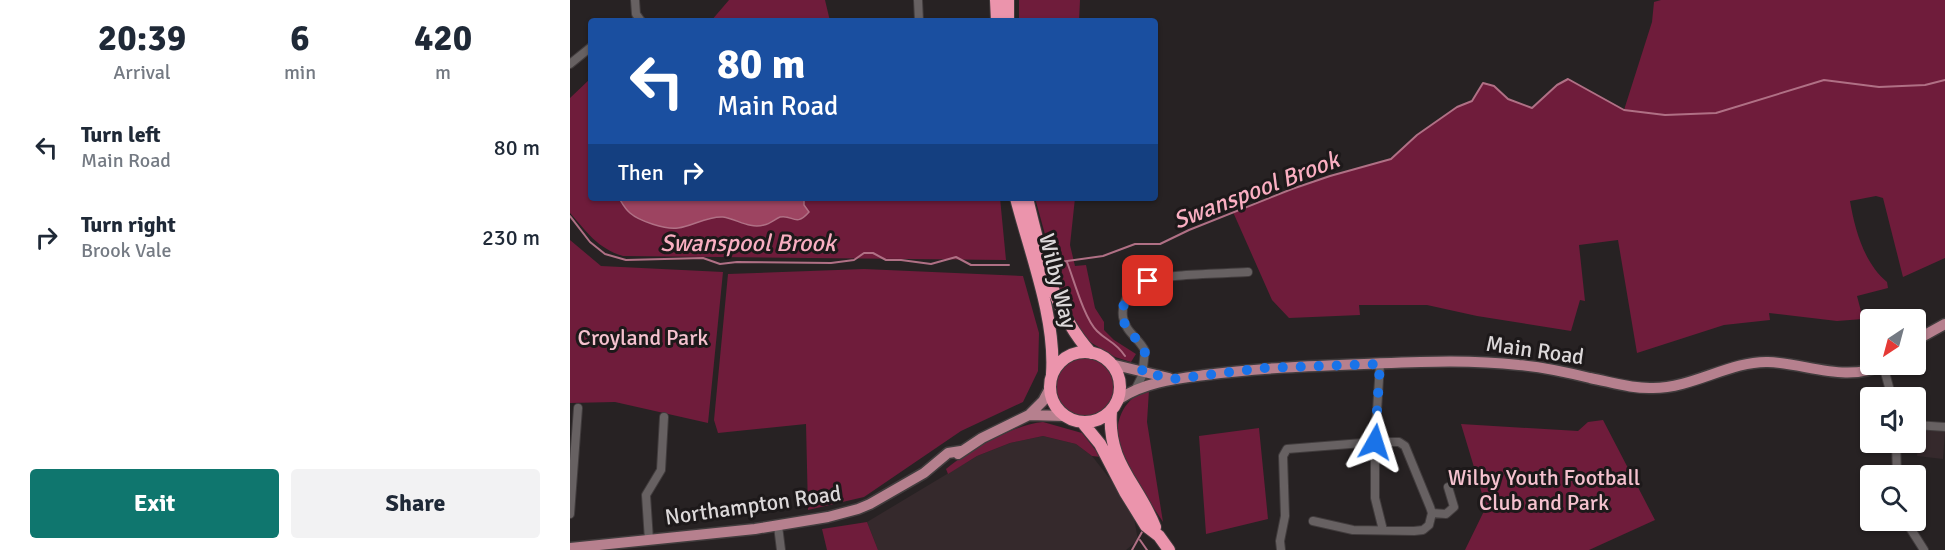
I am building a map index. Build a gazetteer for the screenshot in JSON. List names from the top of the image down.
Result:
{
  "streets": {
    "highway": ["Wilby Way"],
    "main road": ["Main Road", "Northampton Road"]
  },
  "crossings": [
    ["Wilby Way", "Main Road"],
    ["Wilby Way", "Northampton Road"],
    ["Main Road", "Northampton Road"]
  ],
  "water": ["Swanspool Brook"],
  "parks": ["Croyland Park", "Wilby Youth Football Club and Park"],
  "north": "bottom left",
  "page": {
    "eta": [
      "20:39",
      "Arrival",
      "6",
      "min",
      "420",
      "m"
    ],
    "turn": ["80 m", "Main Road"],
    "list": [
      {
        "name": "Turn left",
        "note": "Main Road",
        "value": "80 m"
      },
      {
        "name": "Turn right",
        "note": "Brook Vale",
        "value": "230 m"
      }
    ],
    "then": "Then",
    "buttons": ["Exit", "Share"]
  }
}
